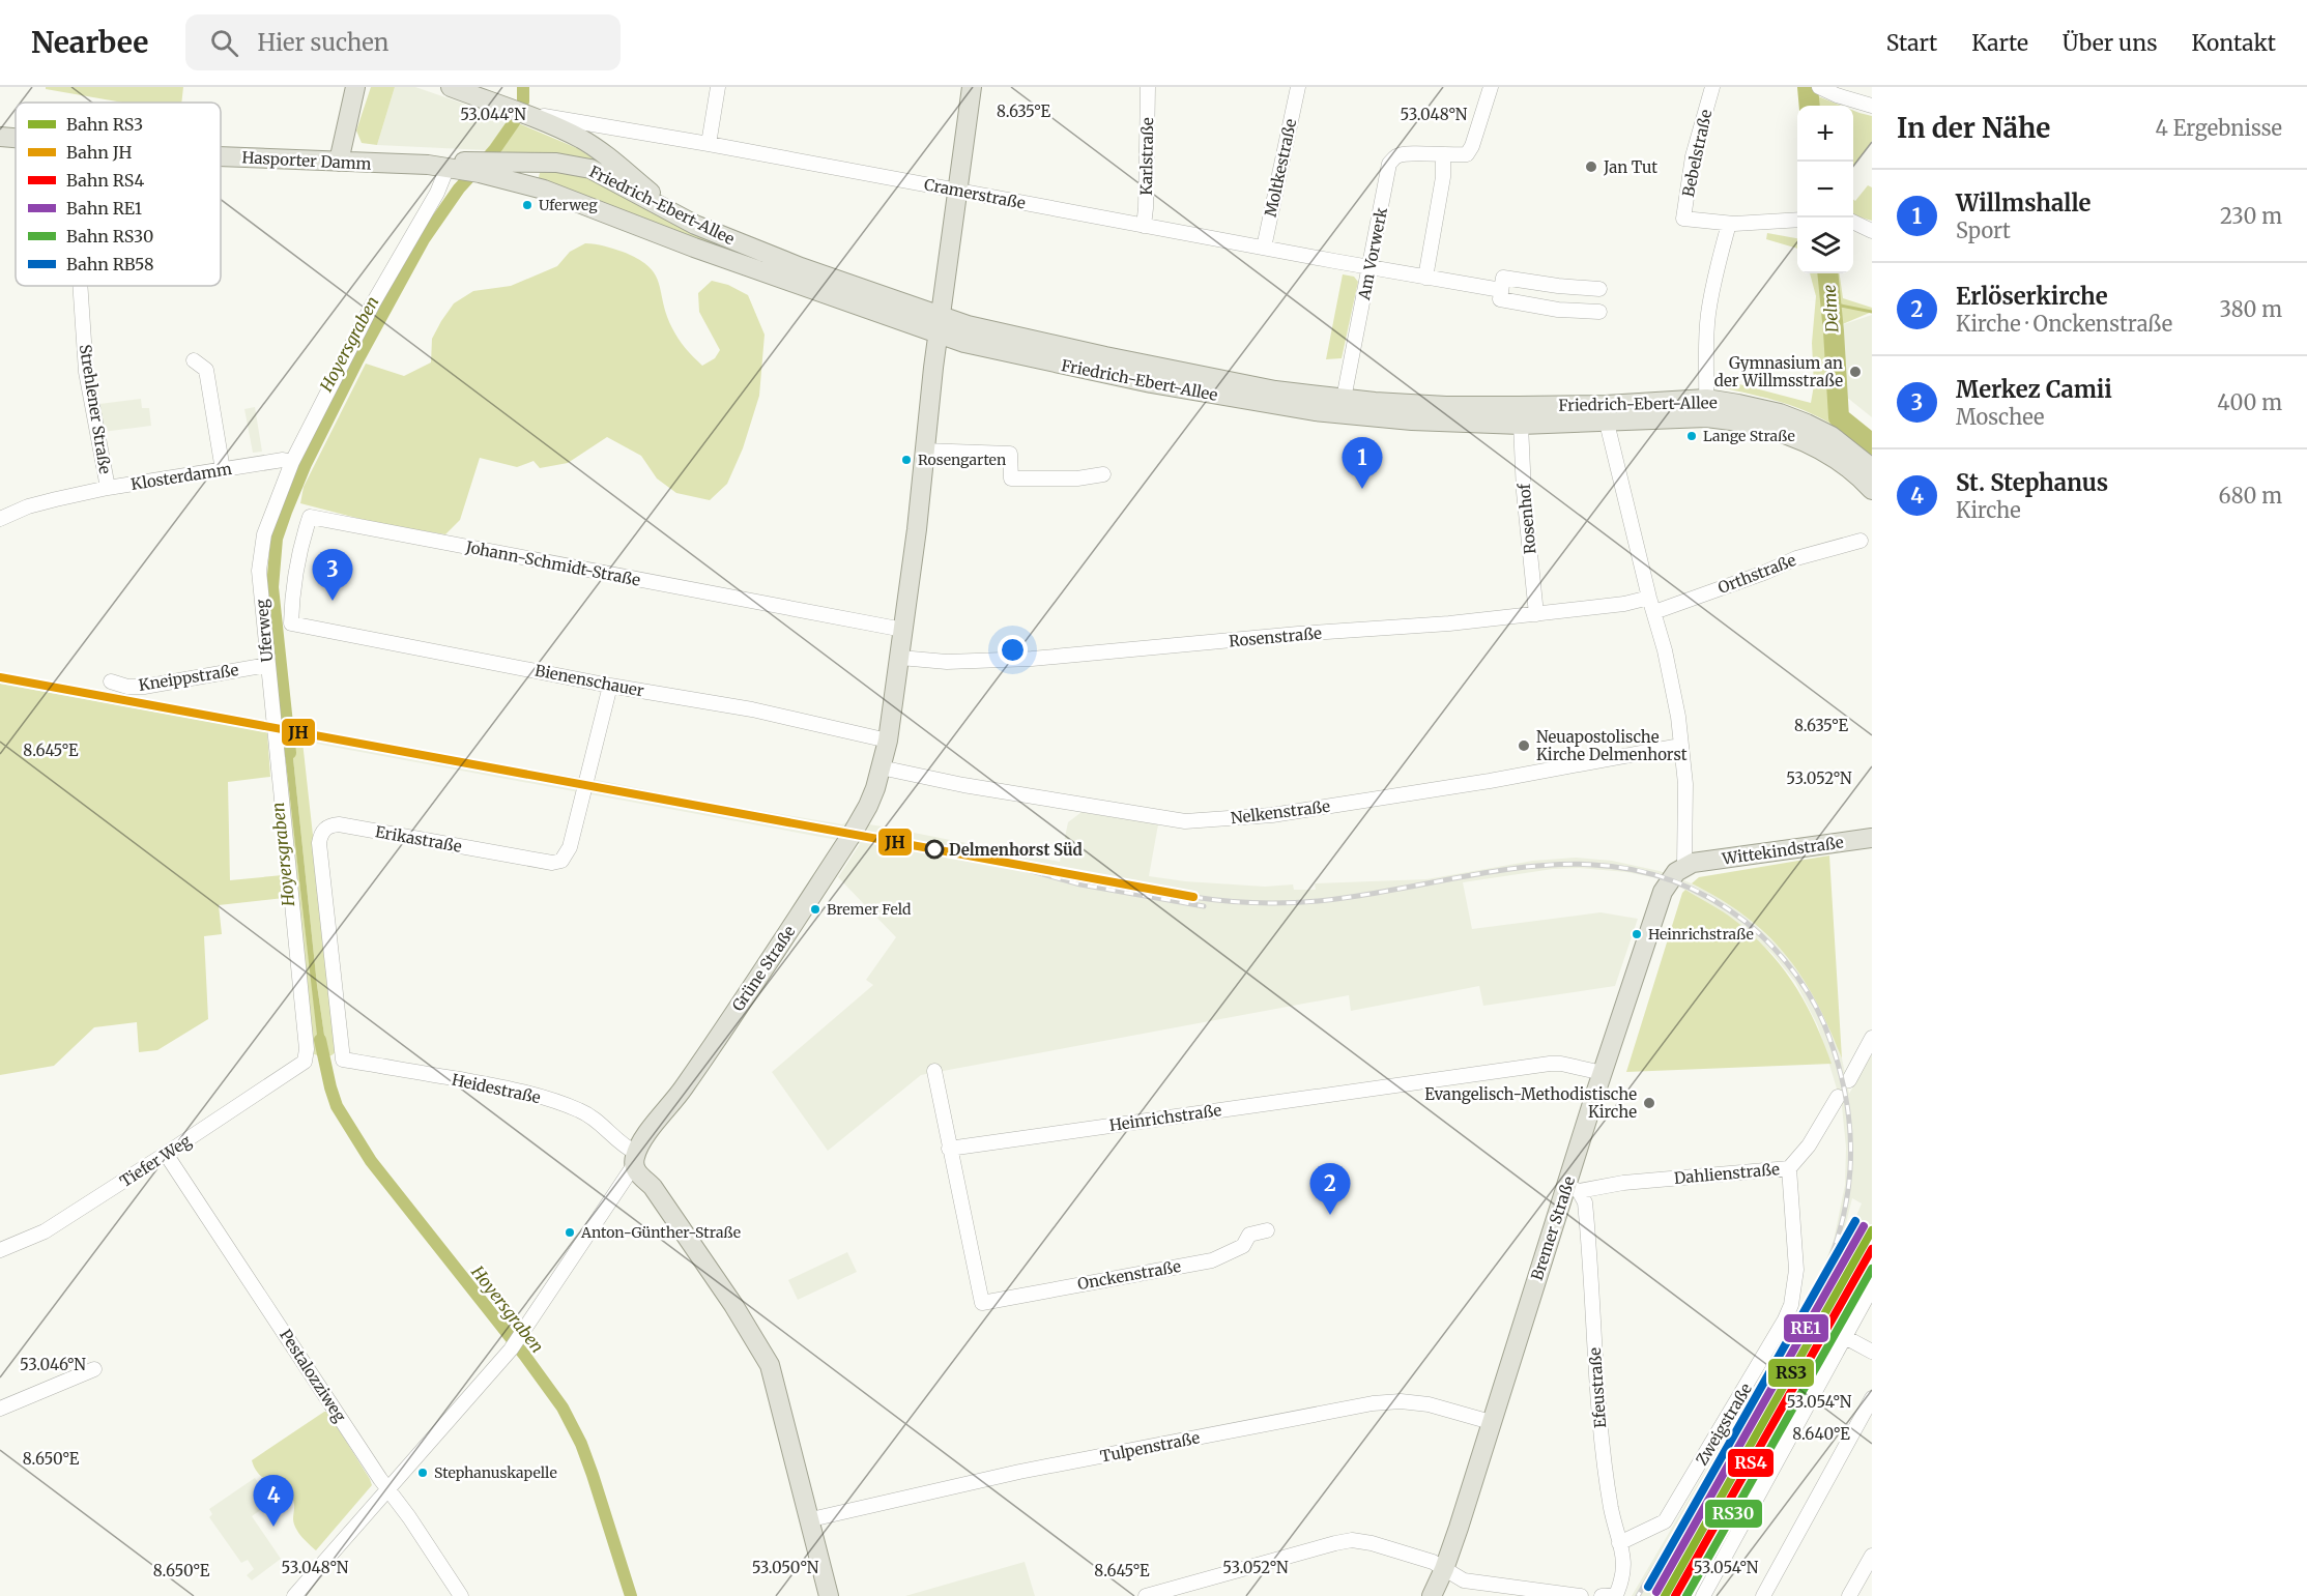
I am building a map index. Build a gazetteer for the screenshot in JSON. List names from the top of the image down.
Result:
{
  "streets": {
    "main road": [
      "Hasporter Damm",
      "Cramerstraße",
      "Friedrich-Ebert-Allee",
      "Wittekindstraße",
      "Grüne Straße",
      "Bremer Straße"
    ],
    "street": [
      "Bebelstraße",
      "Karlstraße",
      "Moltkestraße",
      "Am Vorwerk",
      "Strehlener Straße",
      "Klosterdamm",
      "Rosenhof",
      "Johann-Schmidt-Straße",
      "Orthstraße",
      "Uferweg",
      "Rosenstraße",
      "Kneippstraße",
      "Bienenschauer",
      "Nelkenstraße",
      "Erikastraße",
      "Heidestraße",
      "Heinrichstraße",
      "Tiefer Weg",
      "Dahlienstraße",
      "Onckenstraße",
      "Pestalozziweg",
      "Efeustraße",
      "Zweigstraße",
      "Tulpenstraße"
    ]
  },
  "crossings": [
    ["Karlstraße", "Cramerstraße"],
    ["Hasporter Damm", "Friedrich-Ebert-Allee"],
    ["Moltkestraße", "Cramerstraße"],
    ["Cramerstraße", "Am Vorwerk"],
    ["Cramerstraße", "Grüne Straße"],
    ["Friedrich-Ebert-Allee", "Am Vorwerk"],
    ["Friedrich-Ebert-Allee", "Rosenhof"],
    ["Friedrich-Ebert-Allee", "Uferweg"],
    ["Friedrich-Ebert-Allee", "Grüne Straße"],
    ["Strehlener Straße", "Klosterdamm"],
    ["Klosterdamm", "Uferweg"],
    ["Rosenhof", "Rosenstraße"],
    ["Johann-Schmidt-Straße", "Bienenschauer"],
    ["Johann-Schmidt-Straße", "Grüne Straße"],
    ["Uferweg", "Kneippstraße"],
    ["Uferweg", "Tiefer Weg"],
    ["Rosenstraße", "Grüne Straße"],
    ["Bienenschauer", "Erikastraße"],
    ["Bienenschauer", "Grüne Straße"],
    ["Nelkenstraße", "Grüne Straße"],
    ["Erikastraße", "Heidestraße"],
    ["Wittekindstraße", "Bremer Straße"],
    ["Grüne Straße", "Heidestraße"],
    ["Grüne Straße", "Pestalozziweg"],
    ["Heinrichstraße", "Bremer Straße"],
    ["Heinrichstraße", "Onckenstraße"],
    ["Tiefer Weg", "Pestalozziweg"],
    ["Dahlienstraße", "Bremer Straße"],
    ["Dahlienstraße", "Efeustraße"],
    ["Dahlienstraße", "Zweigstraße"],
    ["Bremer Straße", "Efeustraße"],
    ["Bremer Straße", "Tulpenstraße"],
    ["Efeustraße", "Zweigstraße"]
  ],
  "water": ["Delme", "Hoyersgraben"],
  "places": [
    "Jan Tut",
    "Uferweg",
    "Gymnasium an der Willmsstraße",
    "Lange Straße",
    "Rosengarten",
    "Neuapostolische Kirche Delmenhorst",
    "Delmenhorst Süd",
    "Bremer Feld",
    "Heinrichstraße",
    "Evangelisch-Methodistische Kirche",
    "Anton-Günther-Straße",
    "Stephanuskapelle"
  ],
  "lines": [
    "rail line JH",
    "rail line RB58",
    "rail line RE1",
    "rail line RS3",
    "rail line RS4",
    "rail line RS30"
  ],
  "legend": [
    "Bahn RS3",
    "Bahn JH",
    "Bahn RS4",
    "Bahn RE1",
    "Bahn RS30",
    "Bahn RB58"
  ],
  "page": {
    "header": "Nearbee",
    "search": "Hier suchen",
    "nav": [
      "Start",
      "Karte",
      "Über uns",
      "Kontakt"
    ],
    "heading": ["In der Nähe", "4 Ergebnisse"],
    "map_buttons": ["+", "−"],
    "list": [
      {
        "mark": "1",
        "name": "Willmshalle",
        "note": "Sport",
        "value": "230 m"
      },
      {
        "mark": "2",
        "name": "Erlöserkirche",
        "note": "Kirche · Onckenstraße",
        "value": "380 m"
      },
      {
        "mark": "3",
        "name": "Merkez Camii",
        "note": "Moschee",
        "value": "400 m"
      },
      {
        "mark": "4",
        "name": "St. Stephanus",
        "note": "Kirche",
        "value": "680 m"
      }
    ],
    "pins": [
      "1",
      "3",
      "2",
      "4"
    ]
  },
  "coordinates": [
    "8.635°E",
    "53.044°N",
    "53.048°N",
    "8.645°E",
    "53.052°N",
    "53.046°N",
    "53.054°N",
    "8.640°E",
    "8.650°E",
    "53.050°N"
  ]
}
